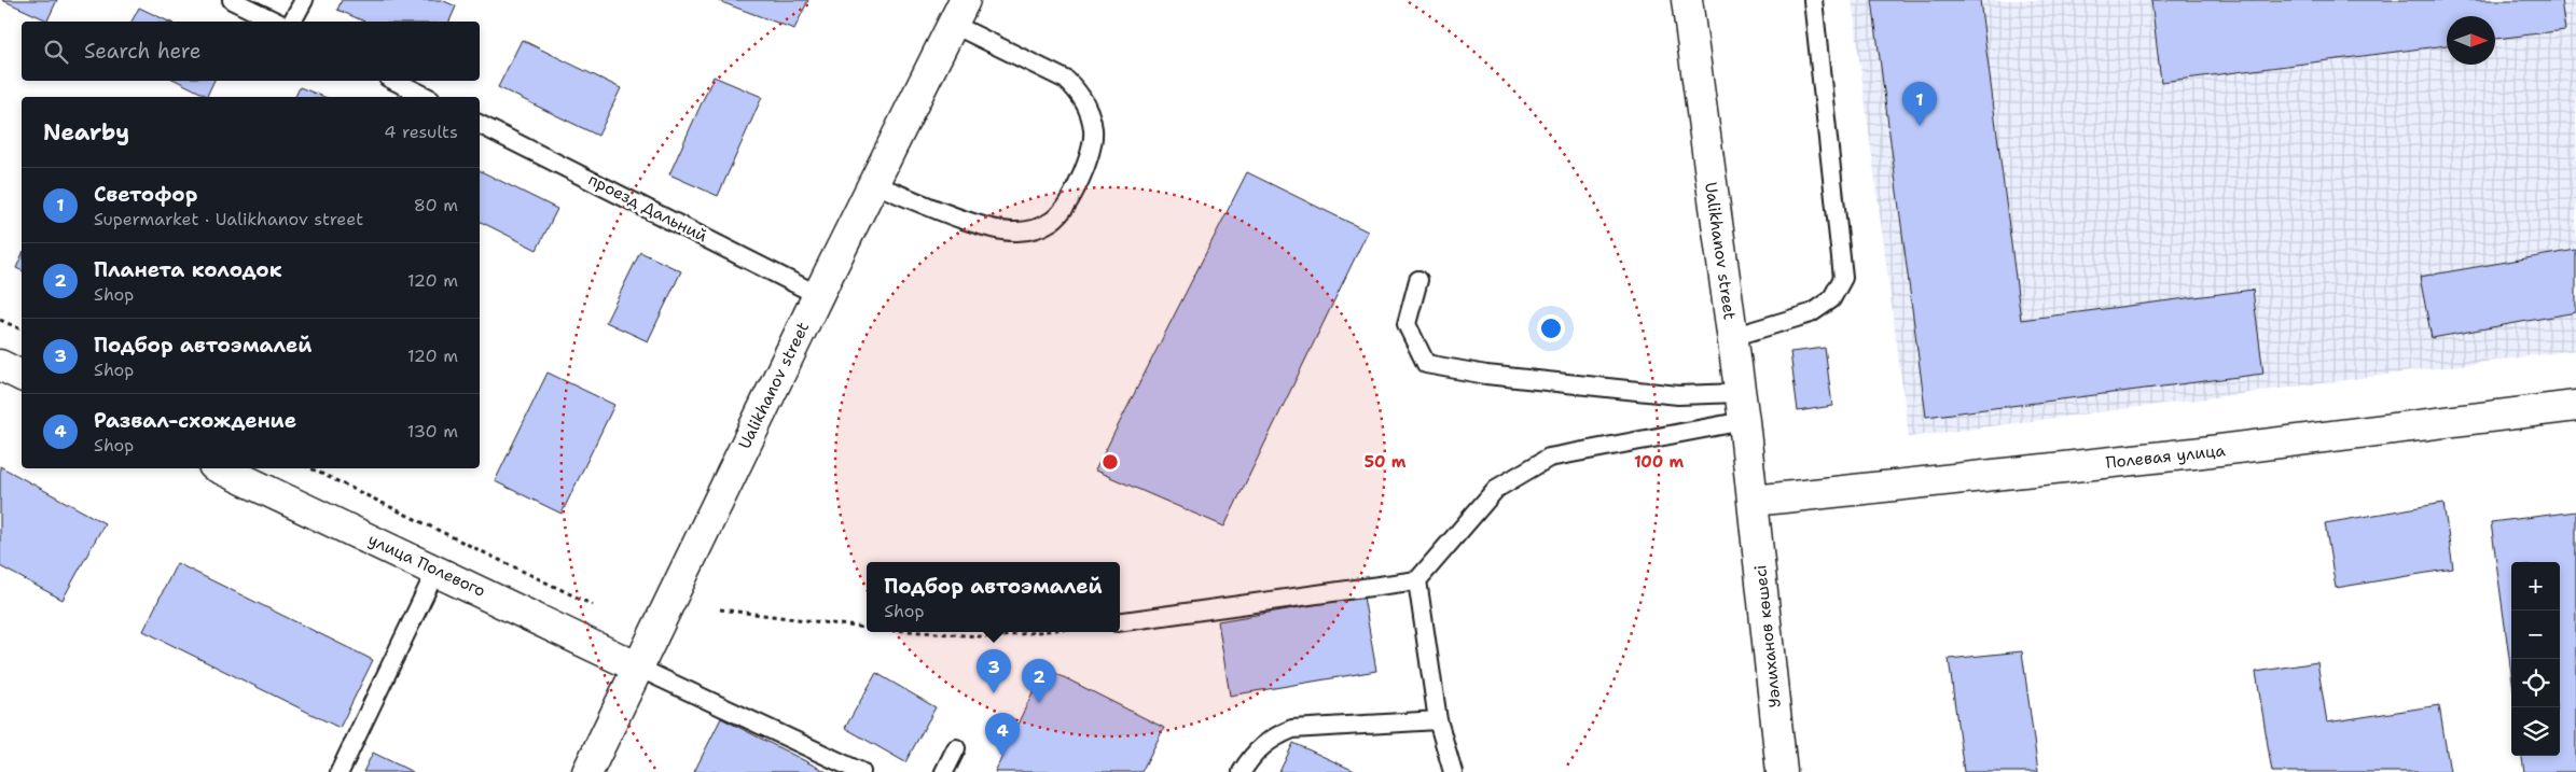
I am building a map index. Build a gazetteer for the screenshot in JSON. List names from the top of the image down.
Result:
{
  "streets": {
    "main road": [
      "Ualikhanov street",
      "Полевая улица",
      "улица Полевого",
      "Уәлиханов көшесі"
    ],
    "lane": ["проезд Дальний"]
  },
  "crossings": [
    ["проезд Дальний", "Ualikhanov street"],
    ["Ualikhanov street", "Полевая улица"],
    ["Ualikhanov street", "улица Полевого"],
    ["Ualikhanov street", "Уәлиханов көшесі"],
    ["Полевая улица", "Уәлиханов көшесі"]
  ],
  "north": "right",
  "page": {
    "search": "Search here",
    "pins": [
      "1",
      "3",
      "2",
      "4"
    ],
    "heading": ["Nearby", "4 results"],
    "list": [
      {
        "mark": "1",
        "name": "Светофор",
        "note": "Supermarket · Ualikhanov street",
        "value": "80 m"
      },
      {
        "mark": "2",
        "name": "Планета колодок",
        "note": "Shop",
        "value": "120 m"
      },
      {
        "mark": "3",
        "name": "Подбор автоэмалей",
        "note": "Shop",
        "value": "120 m"
      },
      {
        "mark": "4",
        "name": "Развал-схождение",
        "note": "Shop",
        "value": "130 m"
      }
    ],
    "map_buttons": ["+", "−"],
    "popup": ["Подбор автоэмалей", "Shop"]
  },
  "rings": ["50 m", "100 m"]
}
